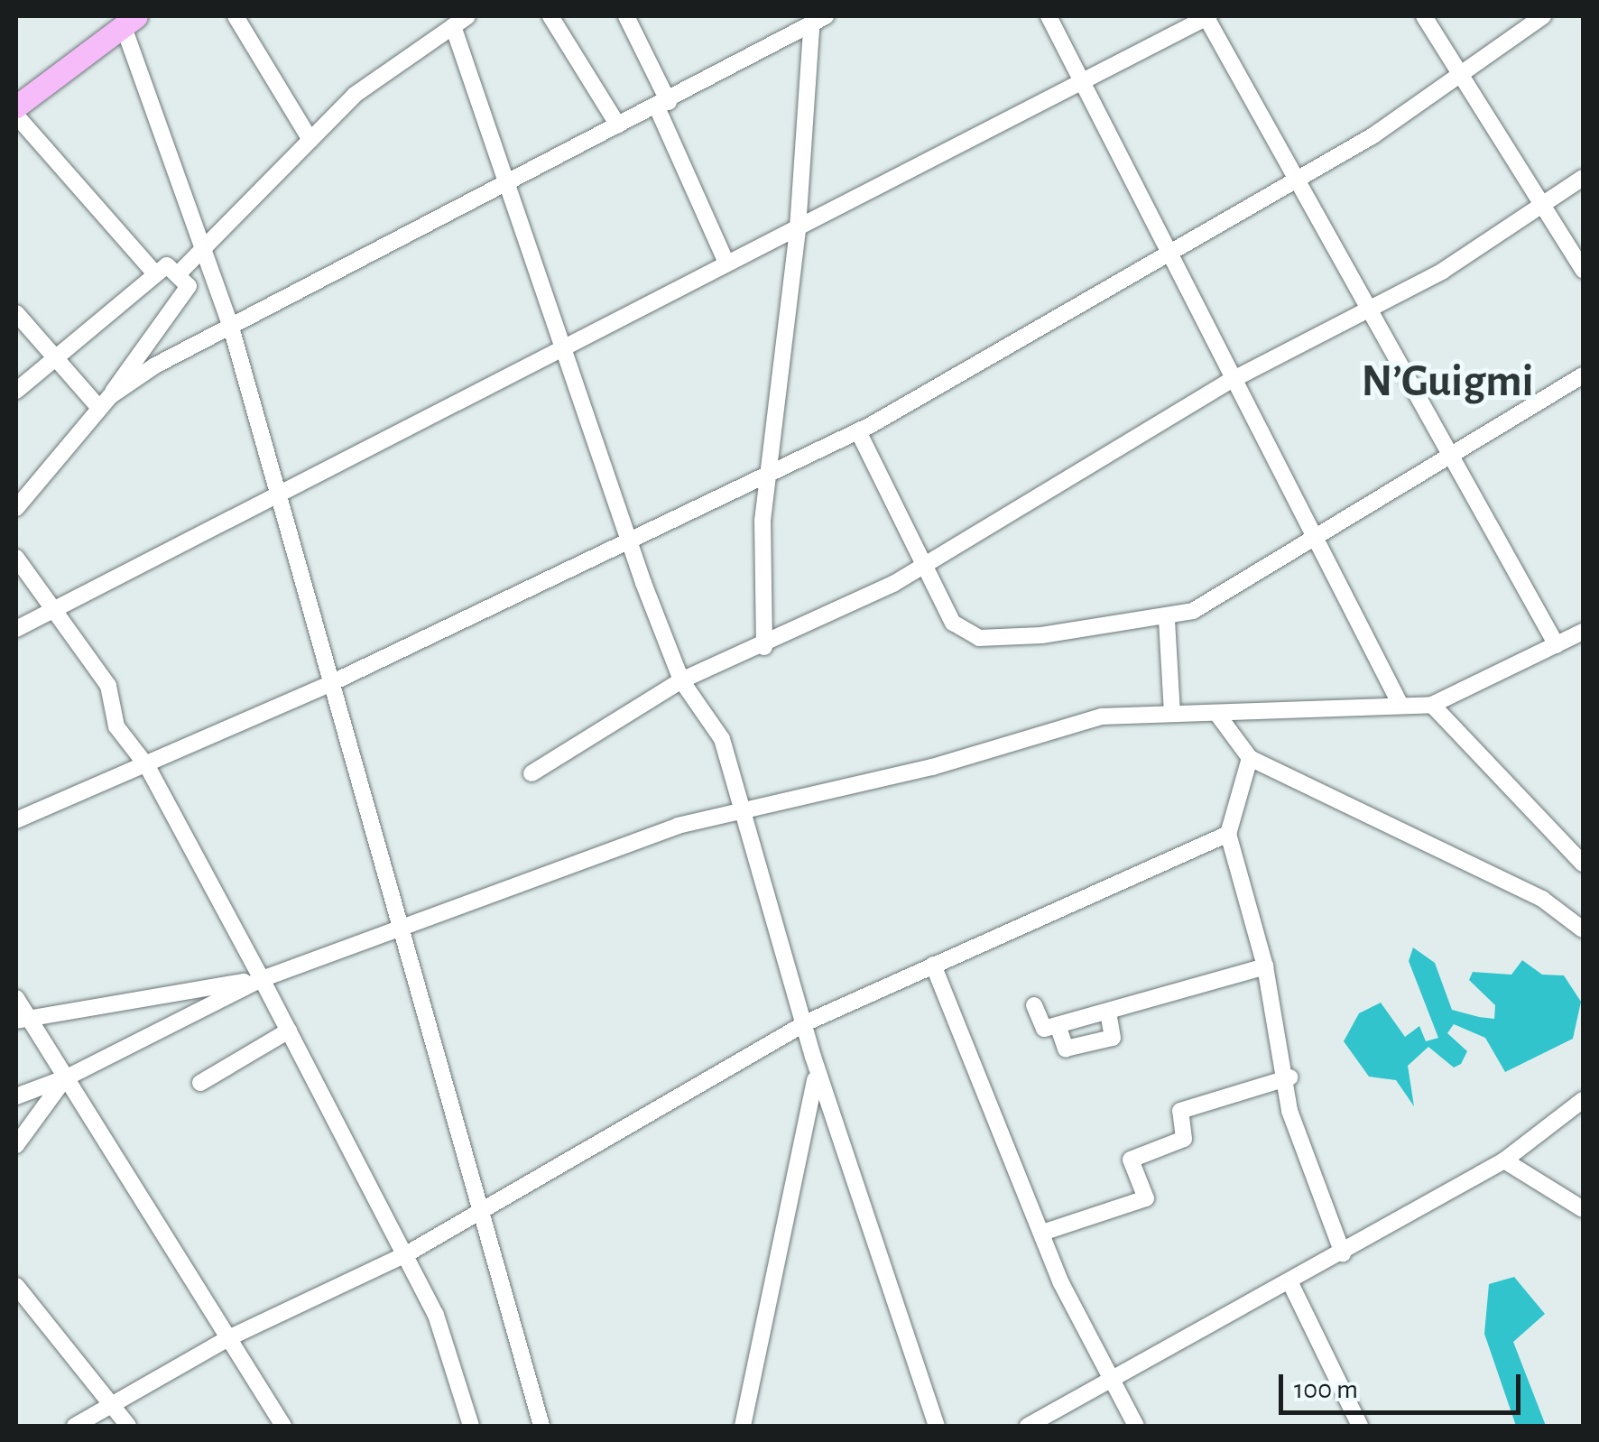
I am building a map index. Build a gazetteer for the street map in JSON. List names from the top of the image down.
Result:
{
  "districts": ["N’Guigmi"],
  "scale_bar": "100 m"
}
